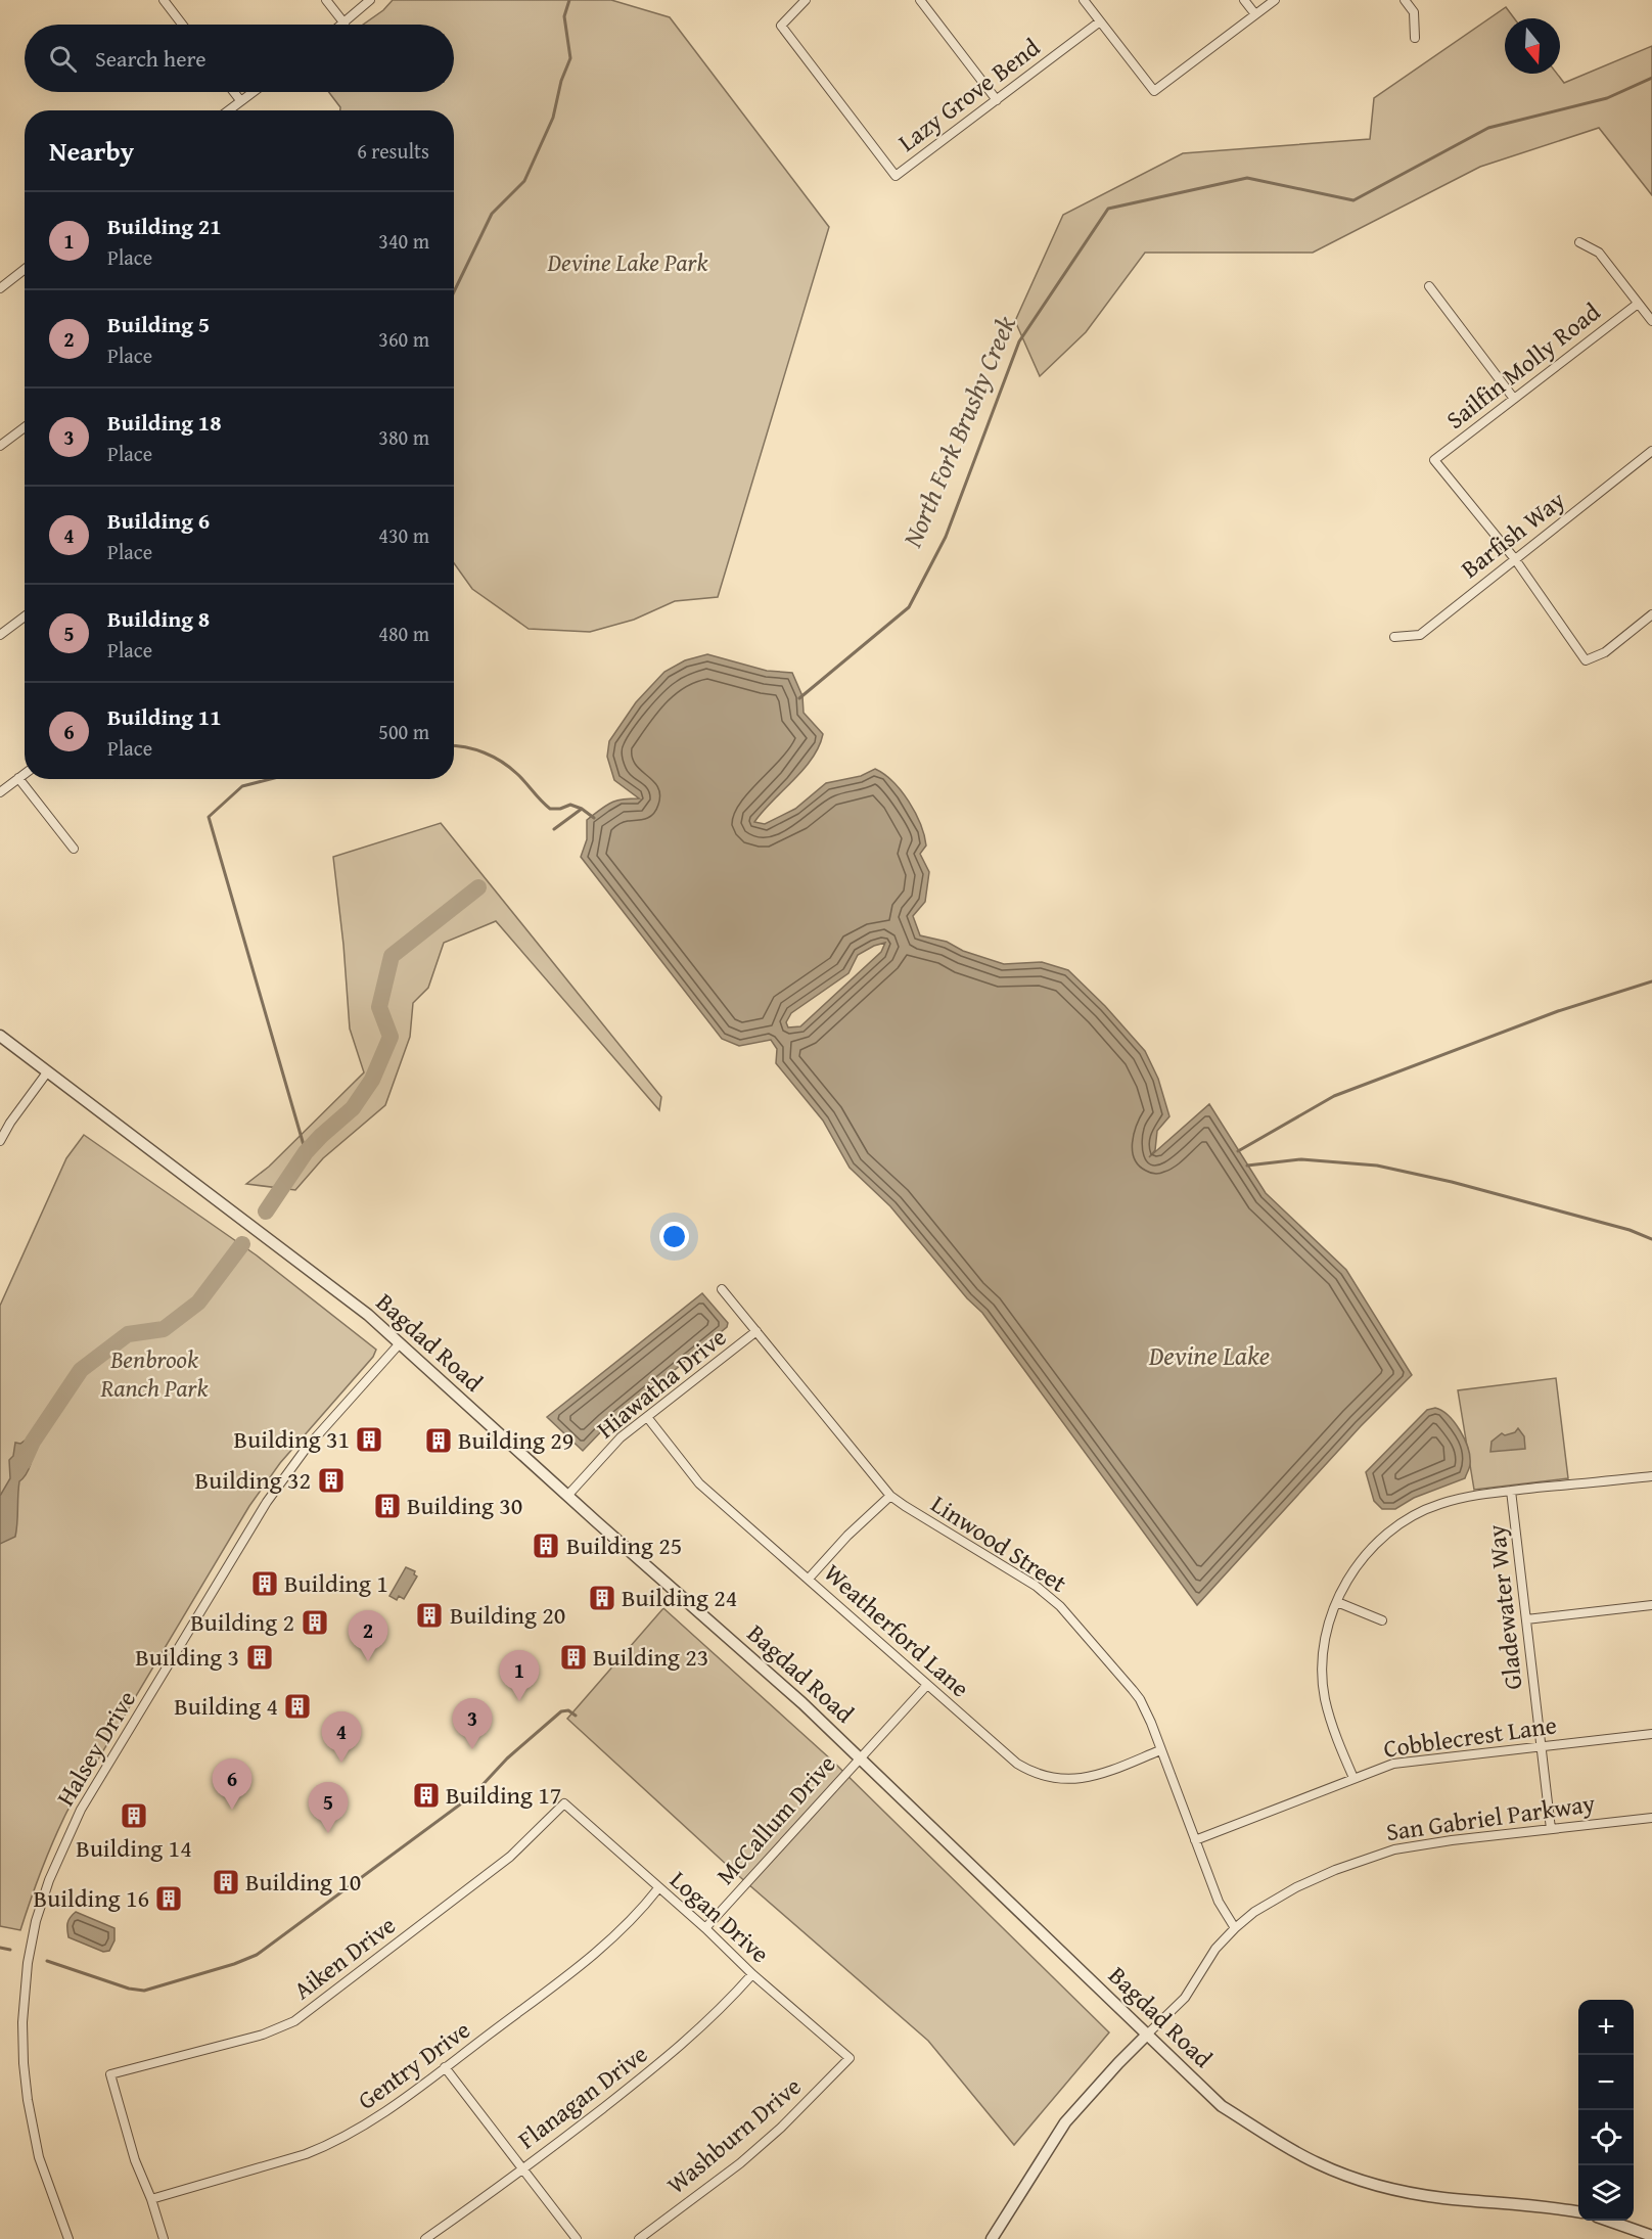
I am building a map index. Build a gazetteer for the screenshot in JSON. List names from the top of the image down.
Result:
{
  "streets": {
    "street": [
      "Lazy Grove Bend",
      "Sailfin Molly Road",
      "Barfish Way",
      "Bagdad Road",
      "Hiawatha Drive",
      "Linwood Street",
      "Gladewater Way",
      "Weatherford Lane",
      "Cobblecrest Lane",
      "Halsey Drive",
      "San Gabriel Parkway",
      "McCallum Drive",
      "Logan Drive",
      "Aiken Drive",
      "Gentry Drive",
      "Flanagan Drive",
      "Washburn Drive"
    ]
  },
  "crossings": [
    ["Sailfin Molly Road", "Barfish Way"],
    ["Bagdad Road", "Hiawatha Drive"],
    ["Bagdad Road", "Halsey Drive"],
    ["Bagdad Road", "San Gabriel Parkway"],
    ["Bagdad Road", "McCallum Drive"],
    ["Hiawatha Drive", "Linwood Street"],
    ["Hiawatha Drive", "Weatherford Lane"],
    ["Linwood Street", "Weatherford Lane"],
    ["Linwood Street", "Cobblecrest Lane"],
    ["Linwood Street", "San Gabriel Parkway"],
    ["Gladewater Way", "Cobblecrest Lane"],
    ["Gladewater Way", "San Gabriel Parkway"],
    ["Weatherford Lane", "McCallum Drive"],
    ["McCallum Drive", "Logan Drive"],
    ["Logan Drive", "Aiken Drive"],
    ["Logan Drive", "Gentry Drive"],
    ["Logan Drive", "Flanagan Drive"],
    ["Logan Drive", "Washburn Drive"],
    ["Aiken Drive", "Gentry Drive"]
  ],
  "water": ["North Fork Brushy Creek", "Devine Lake"],
  "parks": ["Devine Lake Park", "Benbrook Ranch Park"],
  "places": {
    "building": [
      "Building 31",
      "Building 29",
      "Building 32",
      "Building 30",
      "Building 25",
      "Building 1",
      "Building 24",
      "Building 20",
      "Building 2",
      "Building 3",
      "Building 23",
      "Building 4",
      "Building 17",
      "Building 14",
      "Building 10",
      "Building 16"
    ]
  },
  "north": "bottom",
  "page": {
    "search": "Search here",
    "heading": ["Nearby", "6 results"],
    "list": [
      {
        "mark": "1",
        "name": "Building 21",
        "note": "Place",
        "value": "340 m"
      },
      {
        "mark": "2",
        "name": "Building 5",
        "note": "Place",
        "value": "360 m"
      },
      {
        "mark": "3",
        "name": "Building 18",
        "note": "Place",
        "value": "380 m"
      },
      {
        "mark": "4",
        "name": "Building 6",
        "note": "Place",
        "value": "430 m"
      },
      {
        "mark": "5",
        "name": "Building 8",
        "note": "Place",
        "value": "480 m"
      },
      {
        "mark": "6",
        "name": "Building 11",
        "note": "Place",
        "value": "500 m"
      }
    ],
    "pins": [
      "2",
      "1",
      "3",
      "4",
      "6",
      "5"
    ],
    "map_buttons": ["+", "−"]
  }
}
